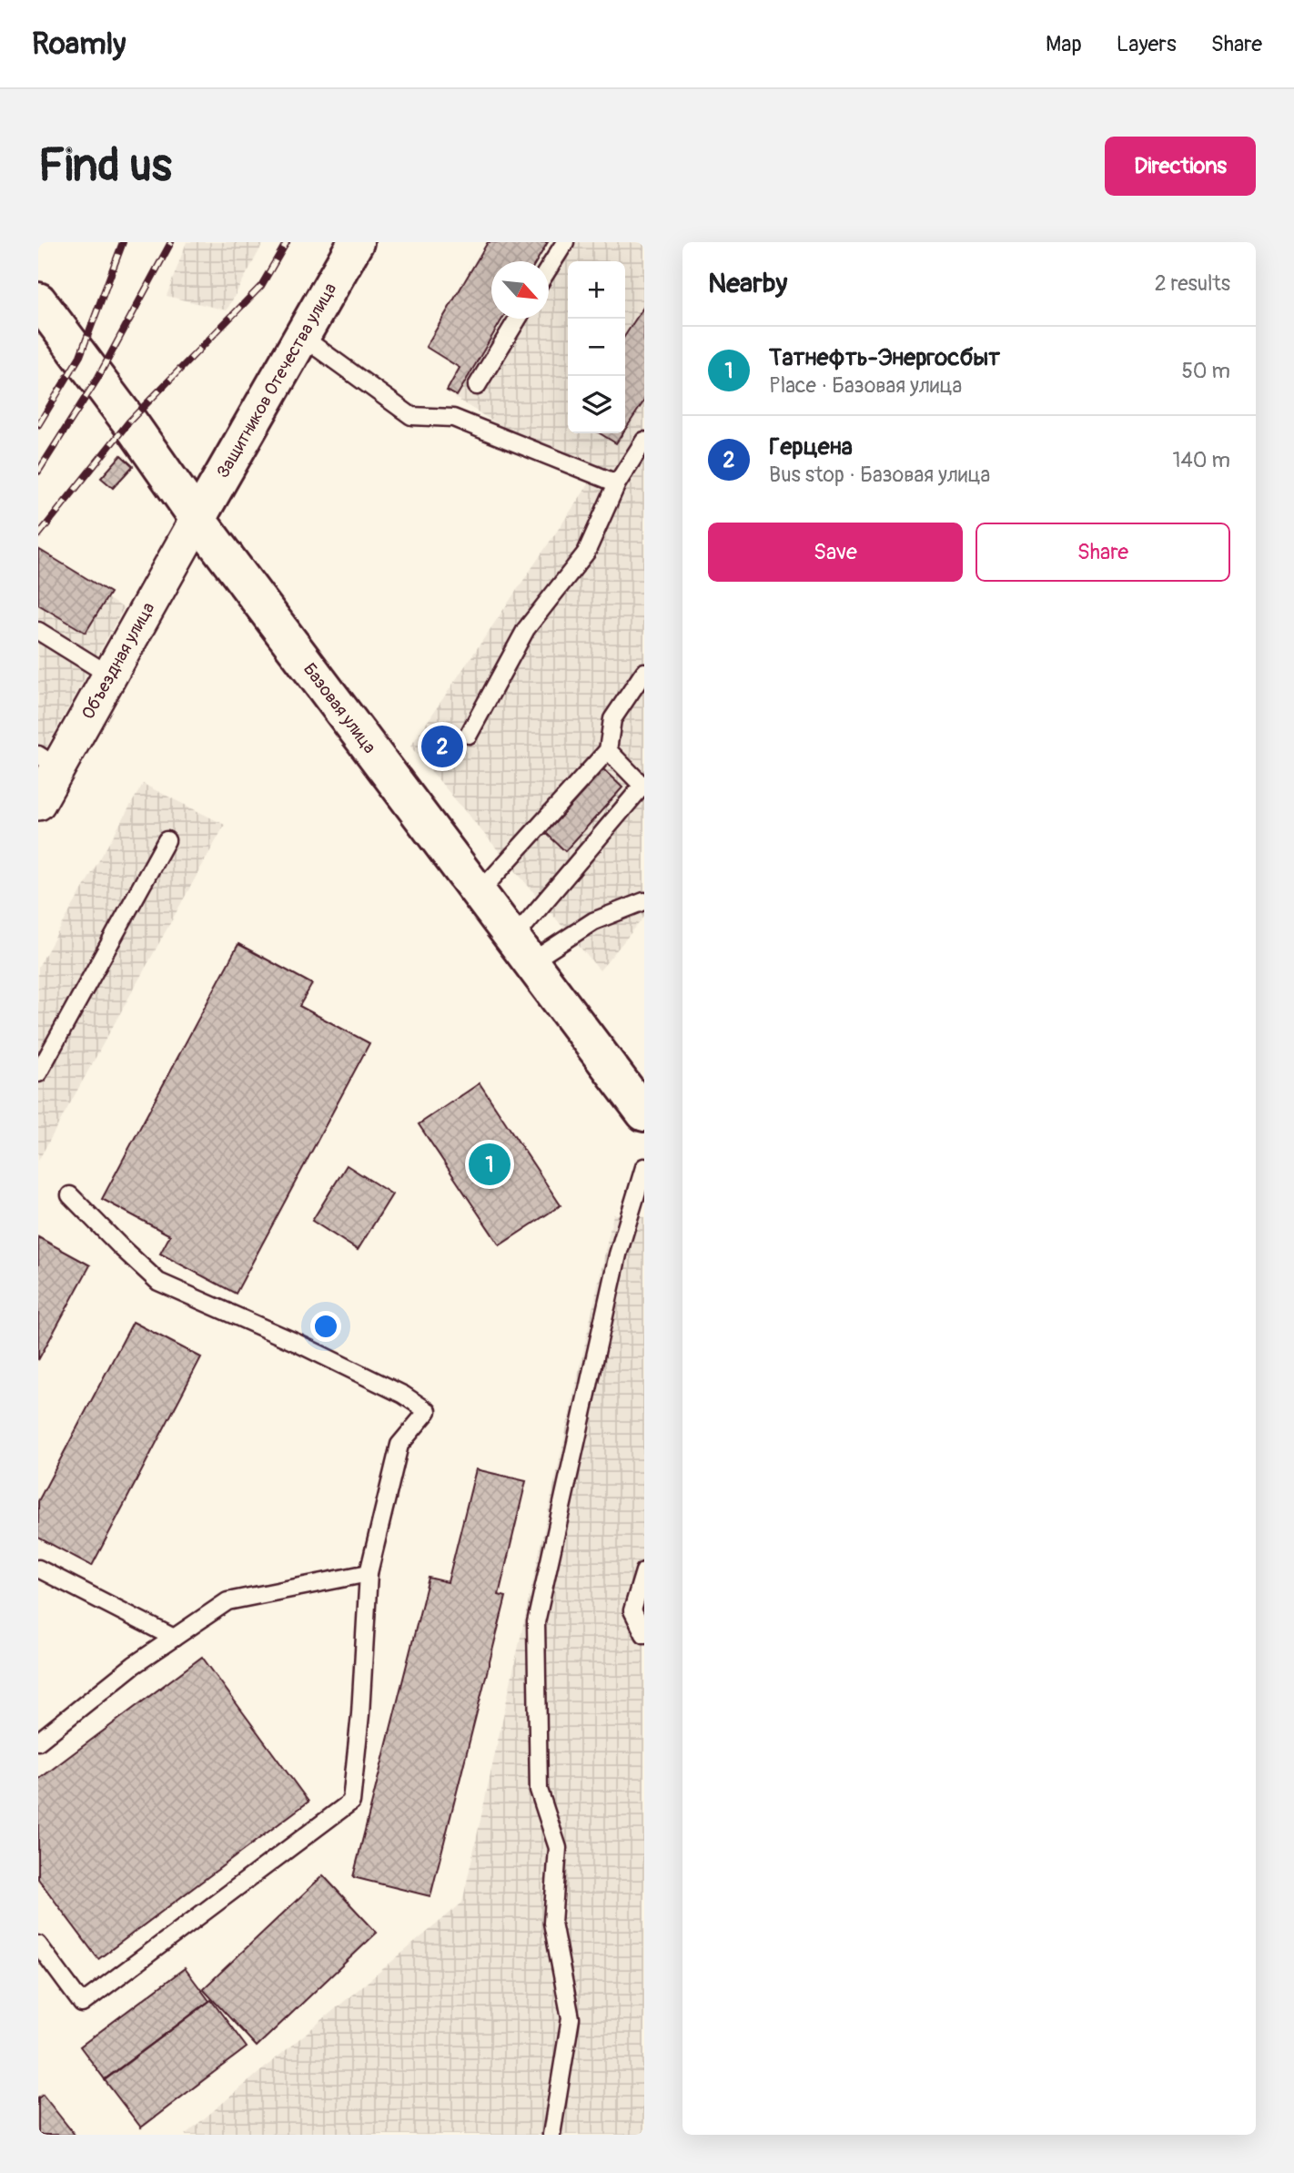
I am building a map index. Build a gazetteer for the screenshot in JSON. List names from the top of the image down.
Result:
{
  "streets": {
    "street": ["Защитников Отечества улица", "Объездная улица", "Базовая улица"]
  },
  "crossings": [
    ["Защитников Отечества улица", "Объездная улица"],
    ["Защитников Отечества улица", "Базовая улица"],
    ["Объездная улица", "Базовая улица"]
  ],
  "north": "bottom right",
  "page": {
    "header": "Roamly",
    "nav": ["Map", "Layers", "Share"],
    "buttons": [
      "Directions",
      ["Save", "Share"]
    ],
    "title": "Find us",
    "heading": ["Nearby", "2 results"],
    "map_buttons": ["+", "−"],
    "list": [
      {
        "mark": "1",
        "name": "Татнефть-Энергосбыт",
        "note": "Place · Базовая улица",
        "value": "50 m"
      },
      {
        "mark": "2",
        "name": "Герцена",
        "note": "Bus stop · Базовая улица",
        "value": "140 m"
      }
    ],
    "pins": ["2", "1"]
  }
}
